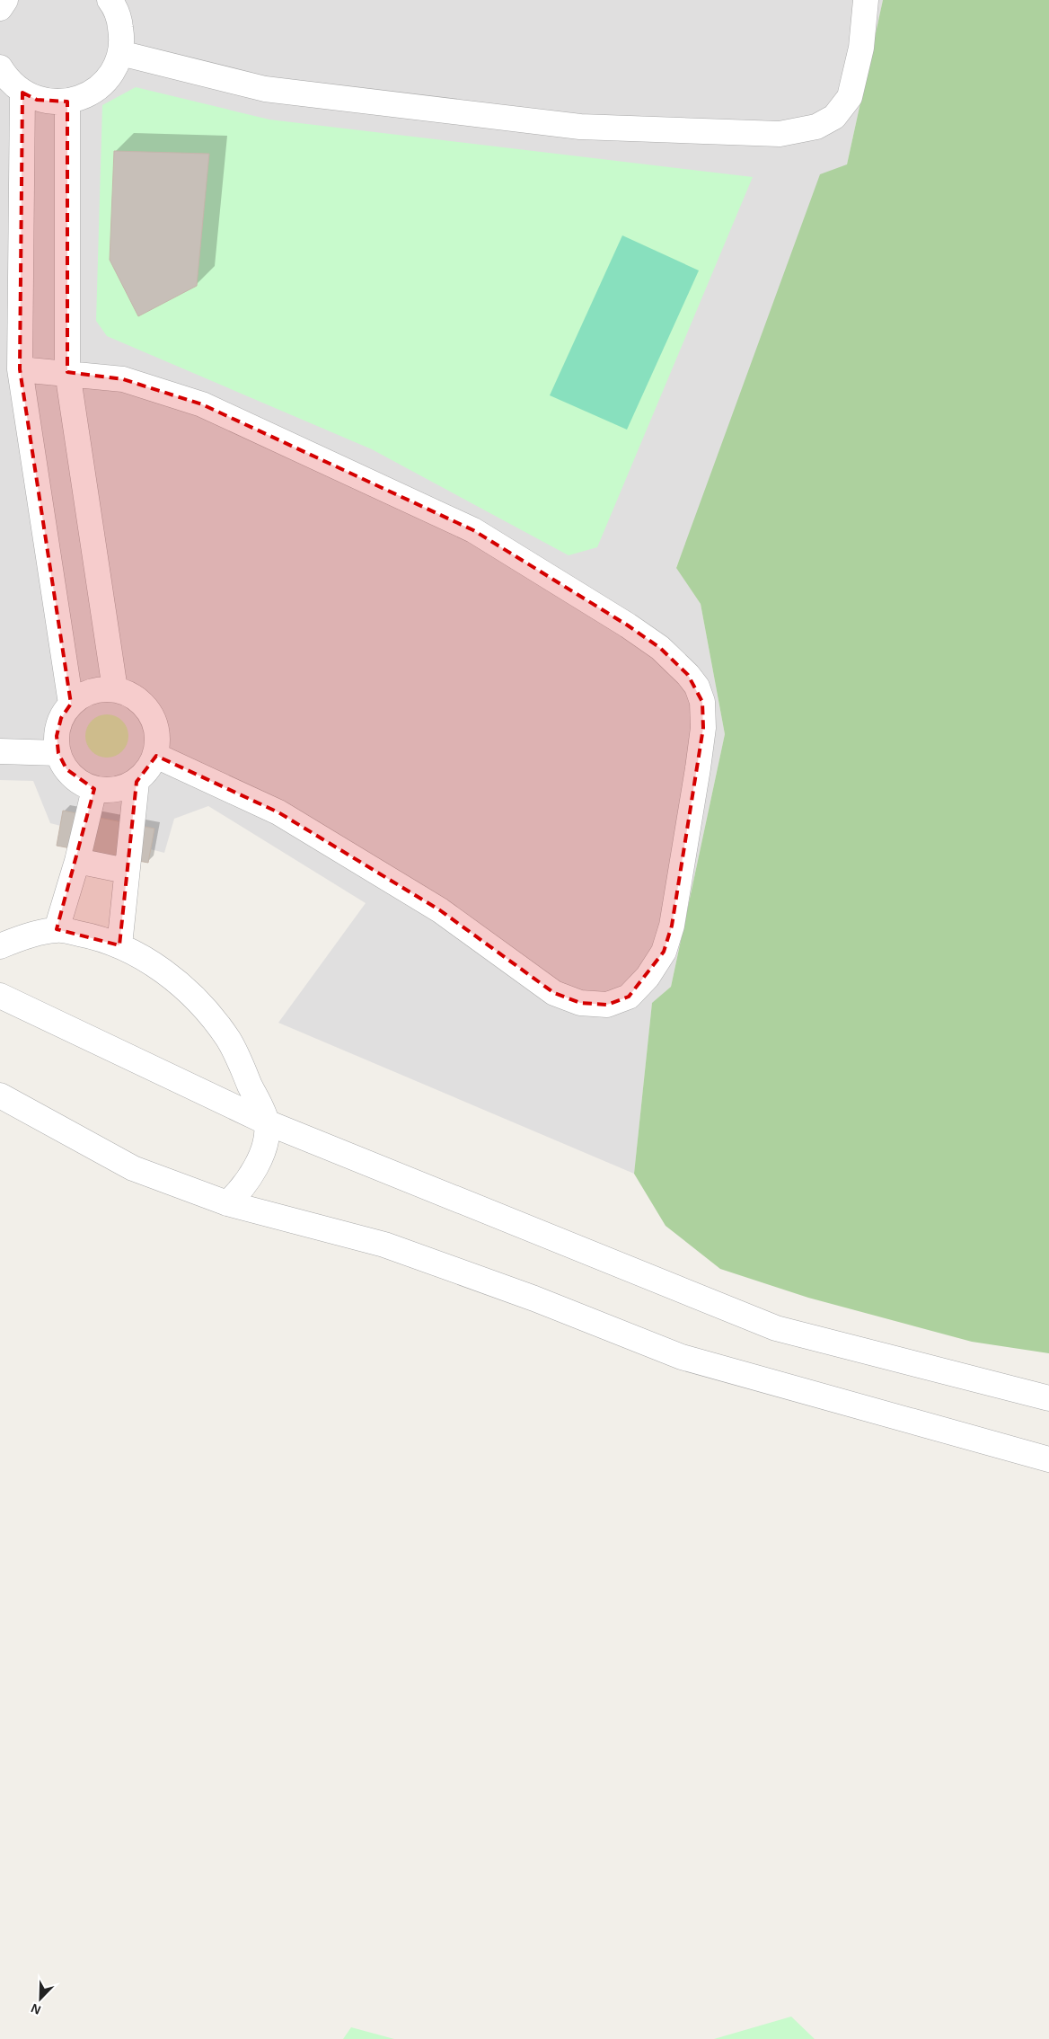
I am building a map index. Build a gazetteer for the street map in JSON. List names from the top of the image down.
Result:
{
  "north": "bottom left"
}
